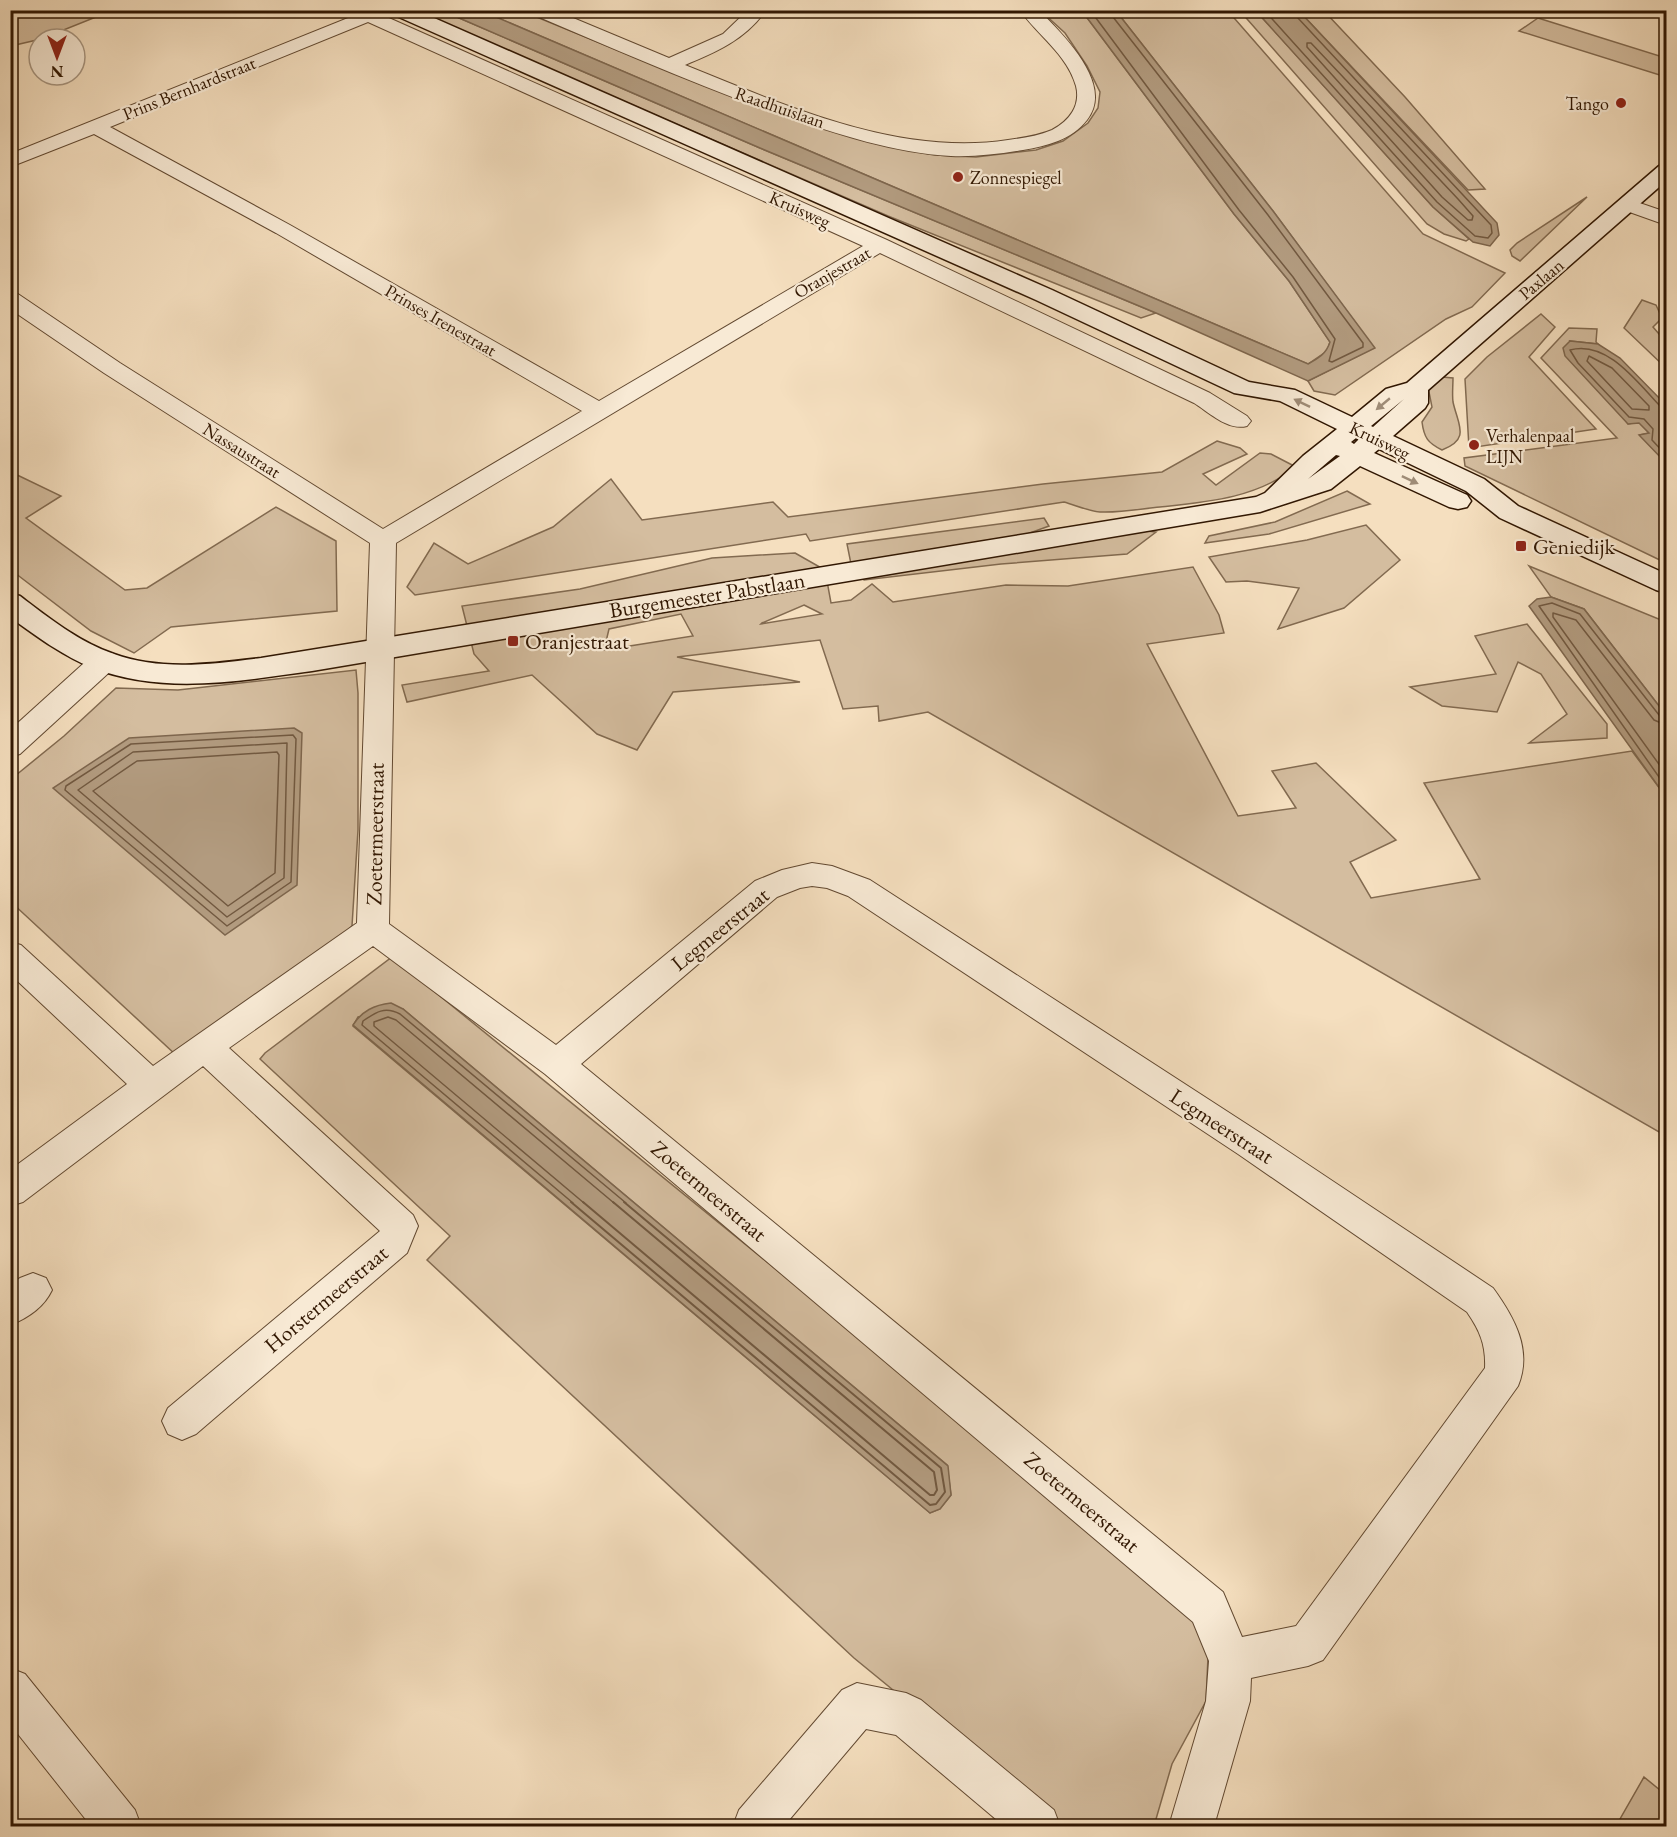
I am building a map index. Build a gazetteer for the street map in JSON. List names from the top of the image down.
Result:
{
  "streets": {
    "street": [
      "Prins Bernhardstraat",
      "Raadhuislaan",
      "Kruisweg",
      "Oranjestraat",
      "Paxlaan",
      "Prinses Irenestraat",
      "Nassaustraat",
      "Burgemeester Pabstlaan",
      "Zoetermeerstraat",
      "Legmeerstraat",
      "Horstermeerstraat"
    ]
  },
  "crossings": [
    ["Prins Bernhardstraat", "Kruisweg"],
    ["Prins Bernhardstraat", "Prinses Irenestraat"],
    ["Kruisweg", "Oranjestraat"],
    ["Kruisweg", "Paxlaan"],
    ["Kruisweg", "Burgemeester Pabstlaan"],
    ["Oranjestraat", "Prinses Irenestraat"],
    ["Oranjestraat", "Nassaustraat"],
    ["Paxlaan", "Burgemeester Pabstlaan"],
    ["Burgemeester Pabstlaan", "Zoetermeerstraat"],
    ["Zoetermeerstraat", "Legmeerstraat"]
  ],
  "places": {
    "other": ["Tango", "Zonnespiegel", "Verhalenpaal LIJN"],
    "transit": ["Geniedijk", "Oranjestraat"]
  },
  "north": "bottom"
}
